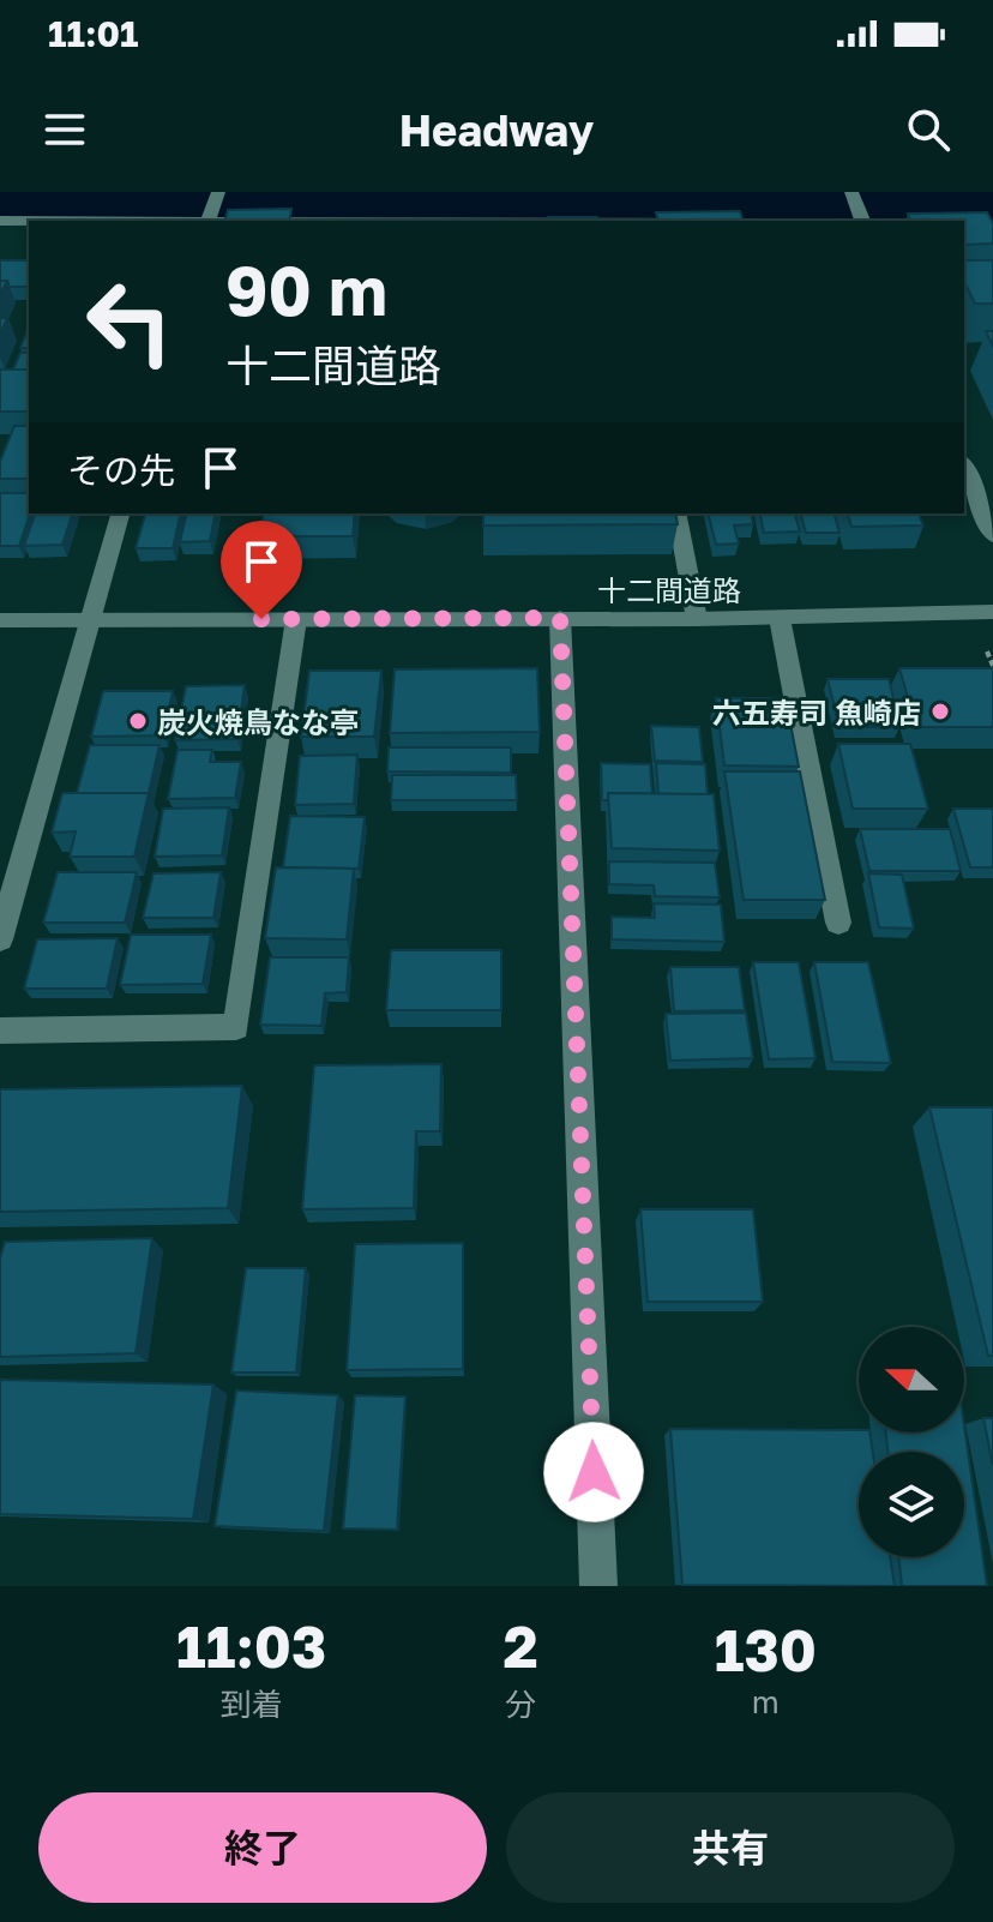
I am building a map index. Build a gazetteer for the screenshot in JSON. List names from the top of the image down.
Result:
{
  "streets": {
    "street": ["十二間道路"]
  },
  "places": ["六五寿司 魚崎店", "炭火焼鳥なな亭"],
  "north": "left",
  "page": {
    "status": "11:01",
    "header": "Headway",
    "turn": ["90 m", "十二間道路"],
    "then": "その先",
    "eta": [
      "11:03",
      "到着",
      "2",
      "分",
      "130",
      "m"
    ],
    "buttons": ["終了", "共有"]
  }
}
